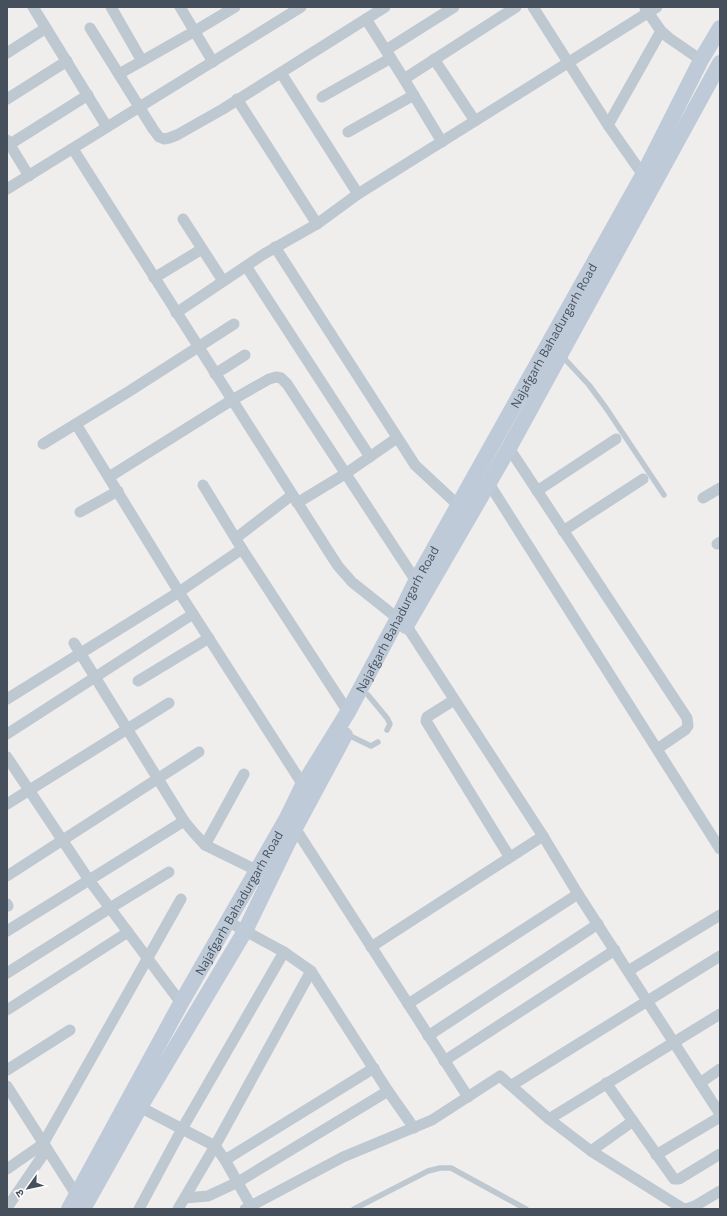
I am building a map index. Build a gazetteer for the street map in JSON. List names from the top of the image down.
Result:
{
  "streets": {
    "main road": ["Najafgarh Bahadurgarh Road"]
  },
  "north": "bottom left"
}
